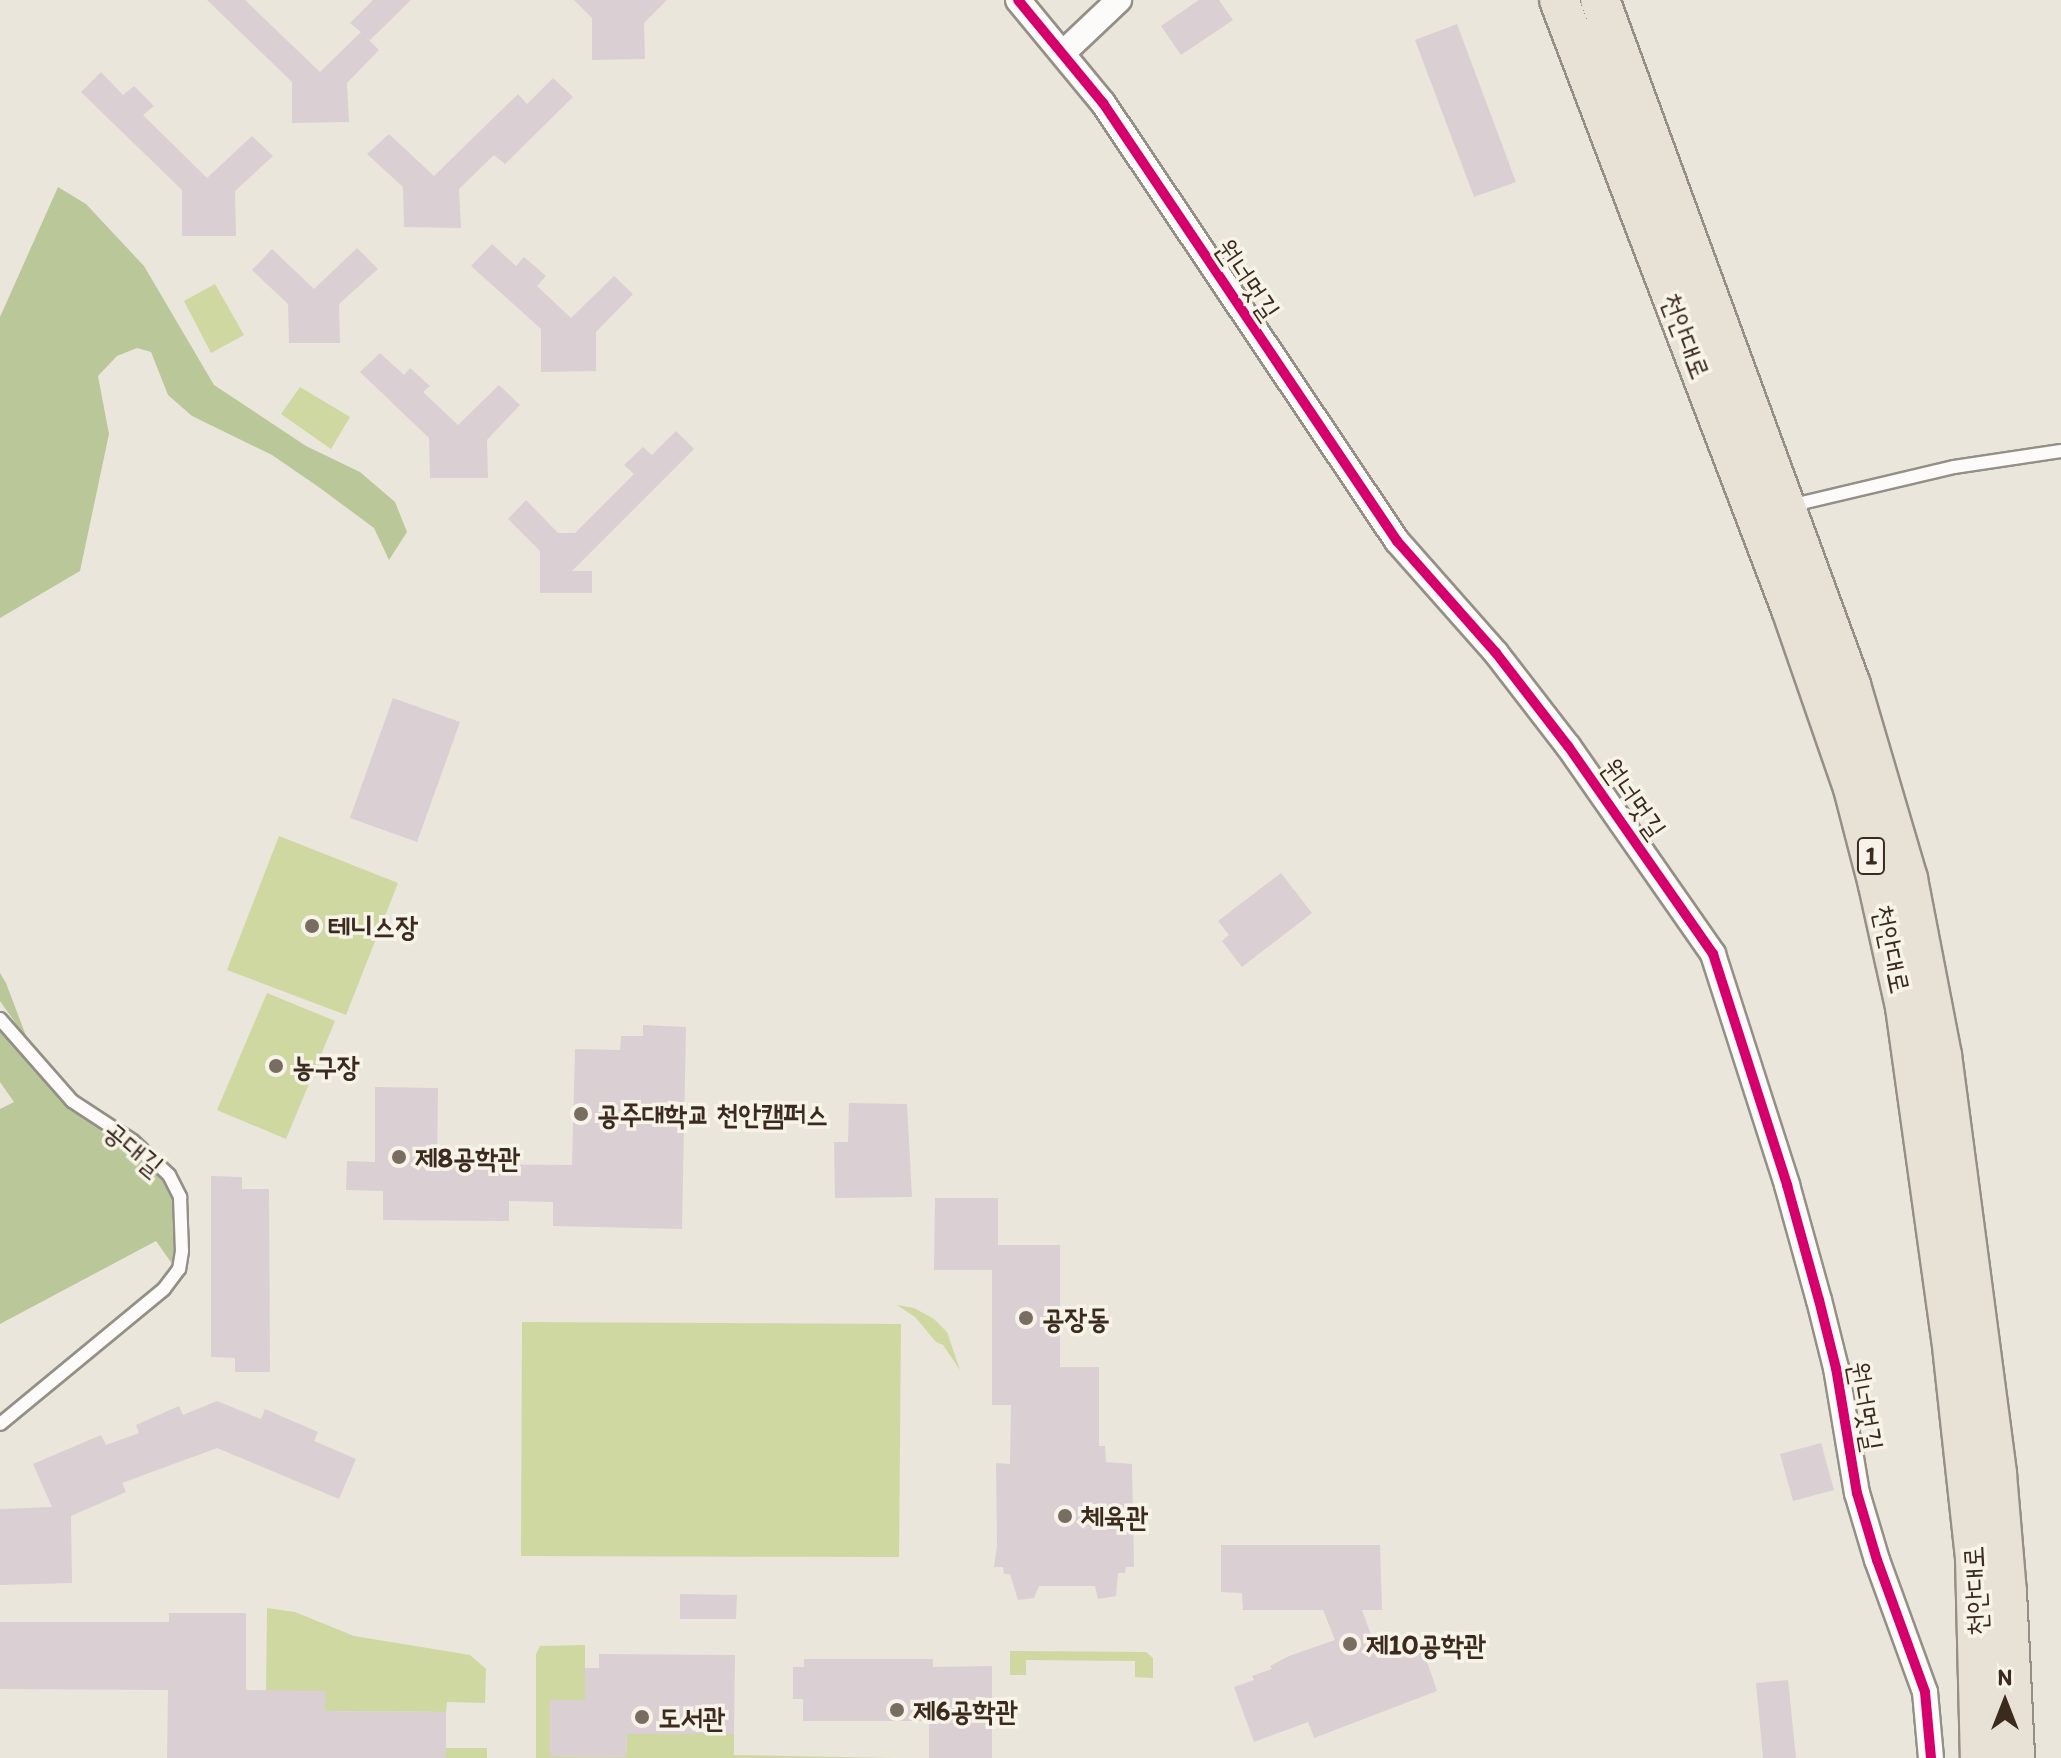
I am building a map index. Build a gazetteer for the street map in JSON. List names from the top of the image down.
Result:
{
  "streets": {
    "main road": ["천안대로", "1"],
    "street": ["원너멋길"],
    "lane": ["공대길"]
  },
  "places": [
    "테니스장",
    "농구장",
    "공주대학교 천안캠퍼스",
    "제8공학관",
    "공장동",
    "체육관",
    "제10공학관",
    "제6공학관",
    "도서관"
  ],
  "north": "top"
}
